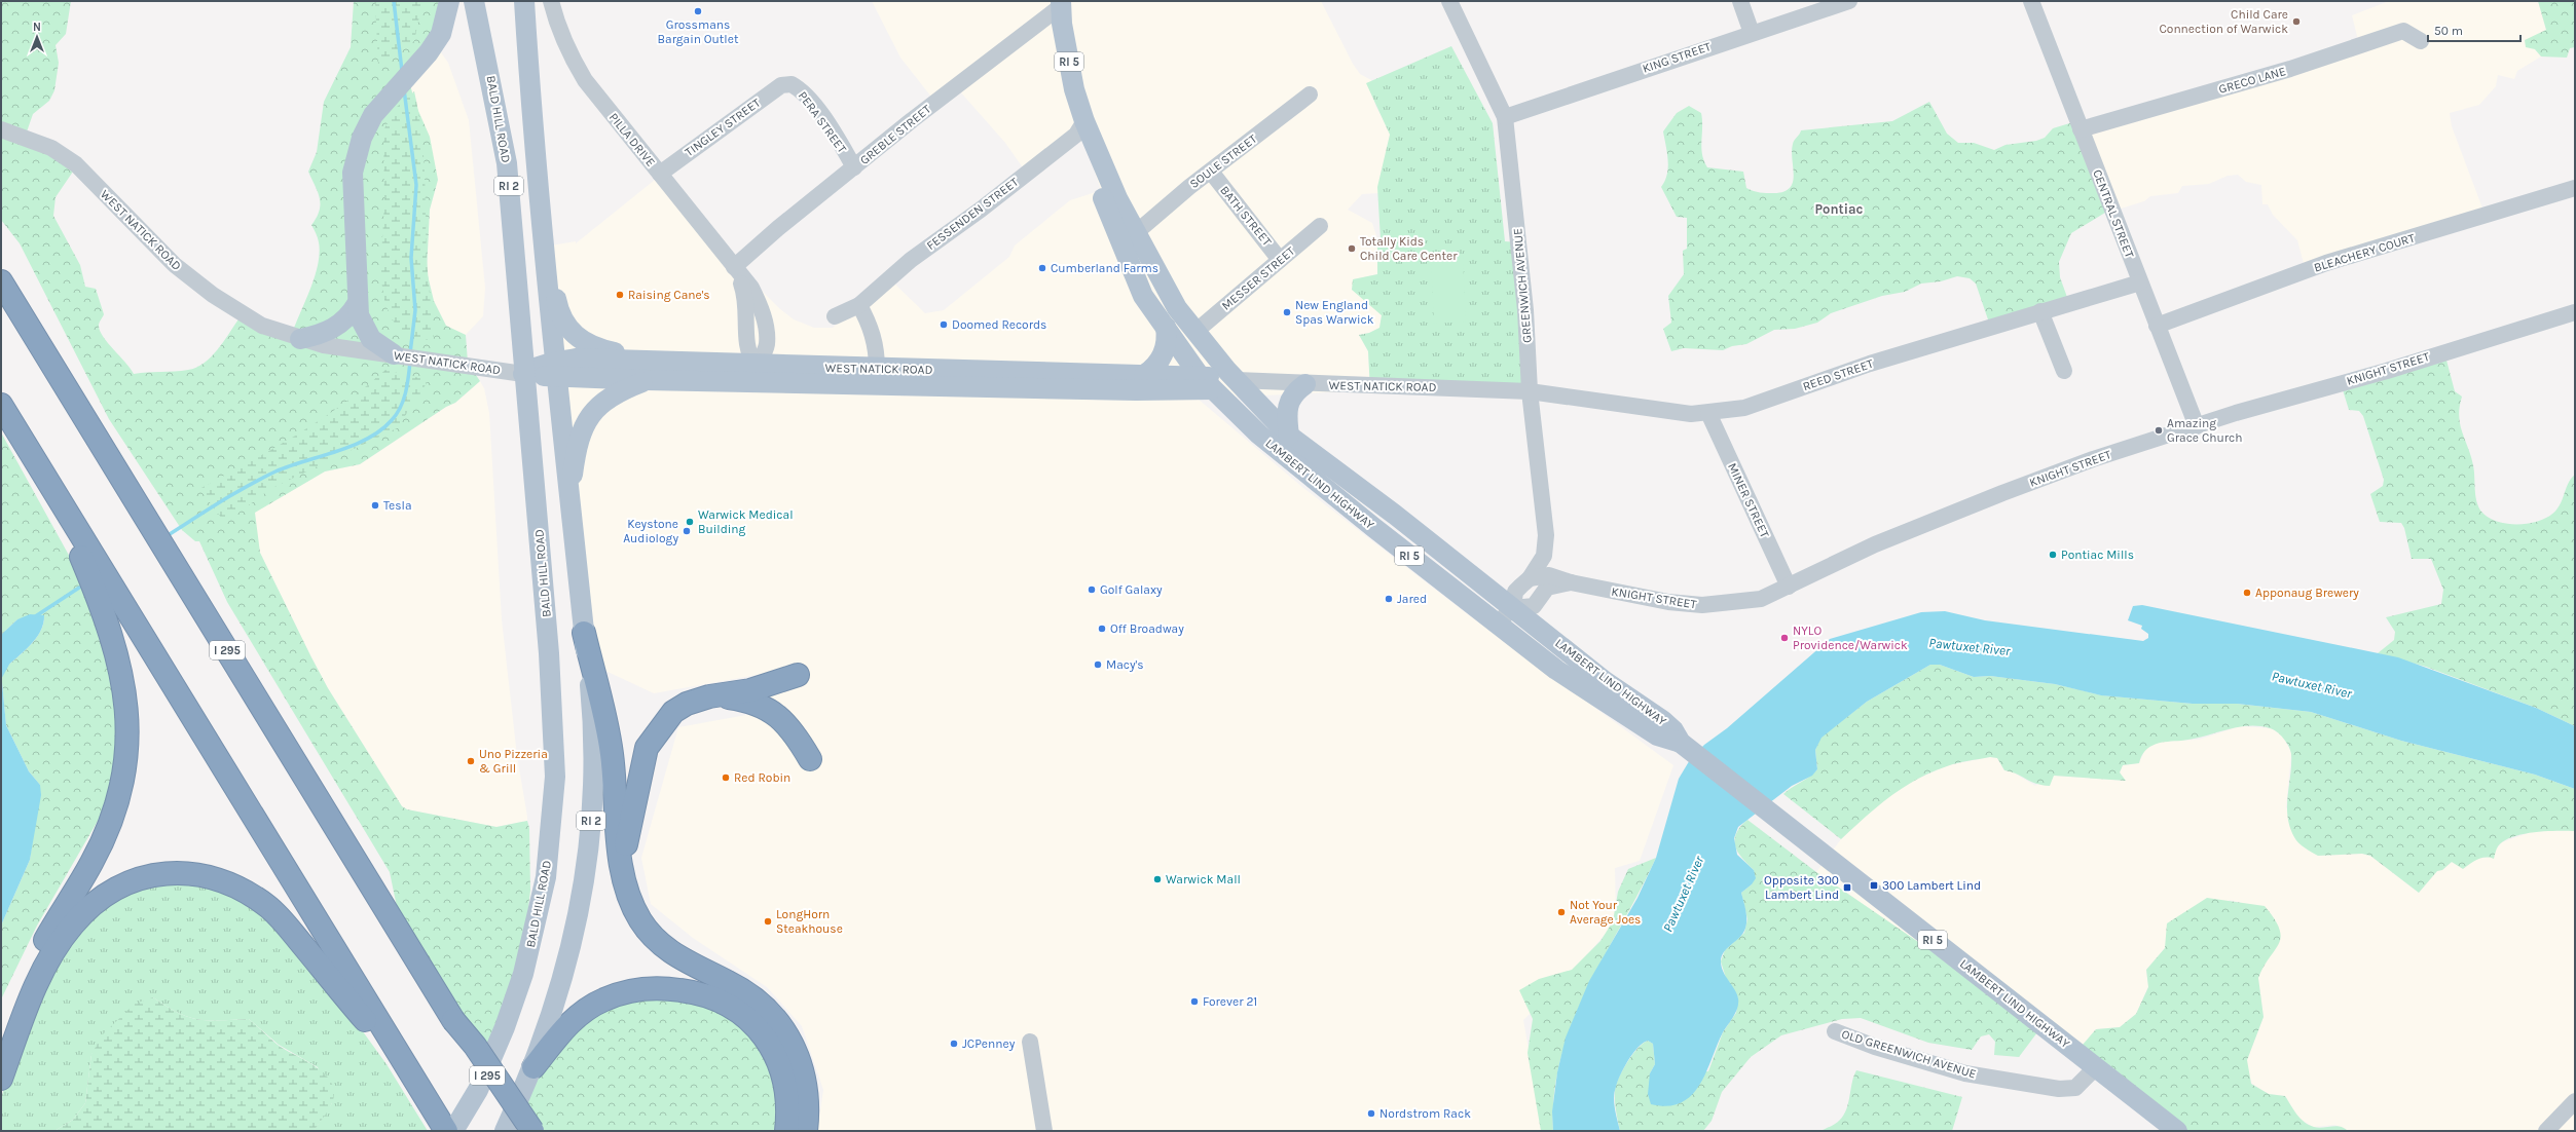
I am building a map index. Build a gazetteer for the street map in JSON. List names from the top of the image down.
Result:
{
  "streets": {
    "highway": ["I 295"],
    "main road": [
      "RI 5",
      "BALD HILL ROAD",
      "RI 2",
      "WEST NATICK ROAD",
      "LAMBERT LIND HIGHWAY"
    ],
    "street": [
      "KING STREET",
      "GRECO LANE",
      "PERA STREET",
      "TINGLEY STREET",
      "GREBLE STREET",
      "PILLA DRIVE",
      "SOULE STREET",
      "FESSENDEN STREET",
      "CENTRAL STREET",
      "BATH STREET",
      "BLEACHERY COURT",
      "MESSER STREET",
      "GREENWICH AVENUE",
      "KNIGHT STREET",
      "REED STREET",
      "MINER STREET",
      "OLD GREENWICH AVENUE"
    ]
  },
  "crossings": [
    ["KING STREET", "GREENWICH AVENUE"],
    ["RI 5", "LAMBERT LIND HIGHWAY"],
    ["RI 5", "OLD GREENWICH AVENUE"],
    ["GRECO LANE", "CENTRAL STREET"],
    ["BALD HILL ROAD", "WEST NATICK ROAD"],
    ["PERA STREET", "TINGLEY STREET"],
    ["PERA STREET", "GREBLE STREET"],
    ["TINGLEY STREET", "PILLA DRIVE"],
    ["GREBLE STREET", "PILLA DRIVE"],
    ["GREBLE STREET", "LAMBERT LIND HIGHWAY"],
    ["PILLA DRIVE", "WEST NATICK ROAD"],
    ["SOULE STREET", "BATH STREET"],
    ["RI 2", "WEST NATICK ROAD"],
    ["FESSENDEN STREET", "LAMBERT LIND HIGHWAY"],
    ["CENTRAL STREET", "BLEACHERY COURT"],
    ["CENTRAL STREET", "KNIGHT STREET"],
    ["CENTRAL STREET", "REED STREET"],
    ["BATH STREET", "MESSER STREET"],
    ["WEST NATICK ROAD", "GREENWICH AVENUE"],
    ["WEST NATICK ROAD", "REED STREET"],
    ["WEST NATICK ROAD", "LAMBERT LIND HIGHWAY"],
    ["MESSER STREET", "LAMBERT LIND HIGHWAY"],
    ["GREENWICH AVENUE", "KNIGHT STREET"],
    ["GREENWICH AVENUE", "REED STREET"],
    ["KNIGHT STREET", "LAMBERT LIND HIGHWAY"],
    ["KNIGHT STREET", "MINER STREET"],
    ["REED STREET", "MINER STREET"],
    ["LAMBERT LIND HIGHWAY", "OLD GREENWICH AVENUE"]
  ],
  "districts": ["Pontiac"],
  "water": ["Pawtuxet River"],
  "places": {
    "other": [
      "Grossmans Bargain Outlet",
      "Child Care Connection of Warwick",
      "Totally Kids Child Care Center",
      "Cumberland Farms",
      "Raising Cane's",
      "New England Spas Warwick",
      "Doomed Records",
      "Amazing Grace Church",
      "Tesla",
      "Warwick Medical Building",
      "Keystone Audiology",
      "Pontiac Mills",
      "Golf Galaxy",
      "Apponaug Brewery",
      "Jared",
      "Off Broadway",
      "NYLO Providence/Warwick",
      "Macy's",
      "Uno Pizzeria & Grill",
      "Red Robin",
      "Warwick Mall",
      "Not Your Average Joes",
      "LongHorn Steakhouse",
      "Forever 21",
      "JCPenney",
      "Nordstrom Rack"
    ],
    "transit": ["300 Lambert Lind", "Opposite 300 Lambert Lind"]
  },
  "scale_bar": "50 m",
  "north": "top"
}
